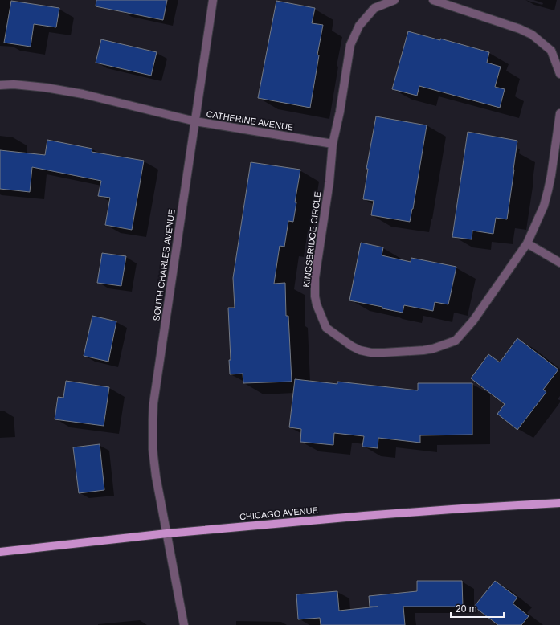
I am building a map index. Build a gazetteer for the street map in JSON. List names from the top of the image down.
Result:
{
  "streets": {
    "main road": ["CHICAGO AVENUE"],
    "street": ["CATHERINE AVENUE", "KINGSBRIDGE CIRCLE", "SOUTH CHARLES AVENUE"]
  },
  "crossings": [
    ["CATHERINE AVENUE", "KINGSBRIDGE CIRCLE"],
    ["CATHERINE AVENUE", "SOUTH CHARLES AVENUE"],
    ["SOUTH CHARLES AVENUE", "CHICAGO AVENUE"]
  ],
  "scale_bar": "20 m"
}
